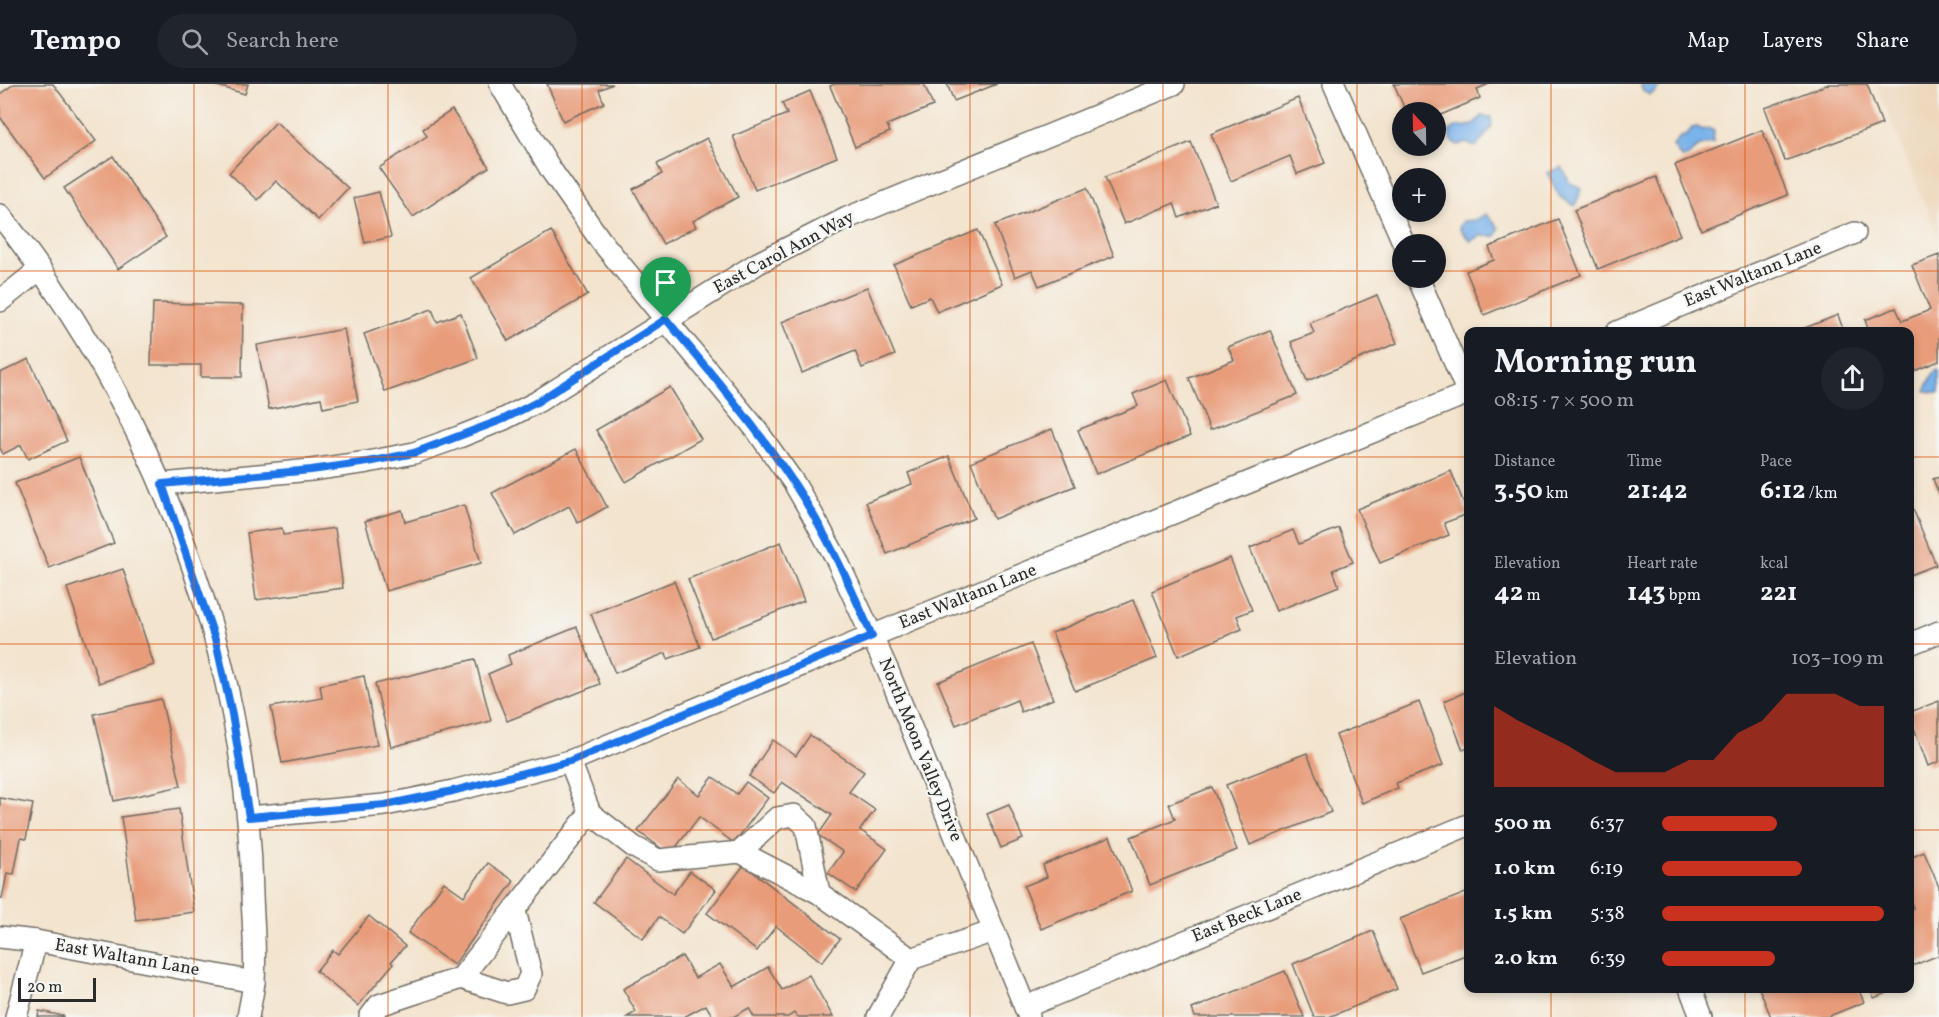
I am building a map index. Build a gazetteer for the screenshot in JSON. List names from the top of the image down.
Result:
{
  "streets": {
    "street": [
      "East Carol Ann Way",
      "East Waltann Lane",
      "North Moon Valley Drive",
      "East Beck Lane"
    ]
  },
  "crossings": [
    ["East Carol Ann Way", "North Moon Valley Drive"],
    ["East Waltann Lane", "North Moon Valley Drive"],
    ["North Moon Valley Drive", "East Beck Lane"]
  ],
  "scale_bar": "20 m",
  "north": "top",
  "page": {
    "header": "Tempo",
    "search": "Search here",
    "nav": ["Map", "Layers", "Share"],
    "map_buttons": ["+", "−"],
    "heading": ["Morning run", "08:15 · 7 × 500 m"],
    "stats": [
      ["Distance", "3.50 km"],
      ["Time", "21:42"],
      ["Pace", "6:12 /km"],
      ["Elevation", "42 m"],
      ["Heart rate", "143 bpm"],
      ["kcal", "221"]
    ],
    "chart": ["Elevation", "103–109 m"],
    "list": [
      {
        "name": "500 m",
        "note": "6:37"
      },
      {
        "name": "1.0 km",
        "note": "6:19"
      },
      {
        "name": "1.5 km",
        "note": "5:38"
      },
      {
        "name": "2.0 km",
        "note": "6:39"
      }
    ],
    "scale": "20 m"
  }
}
